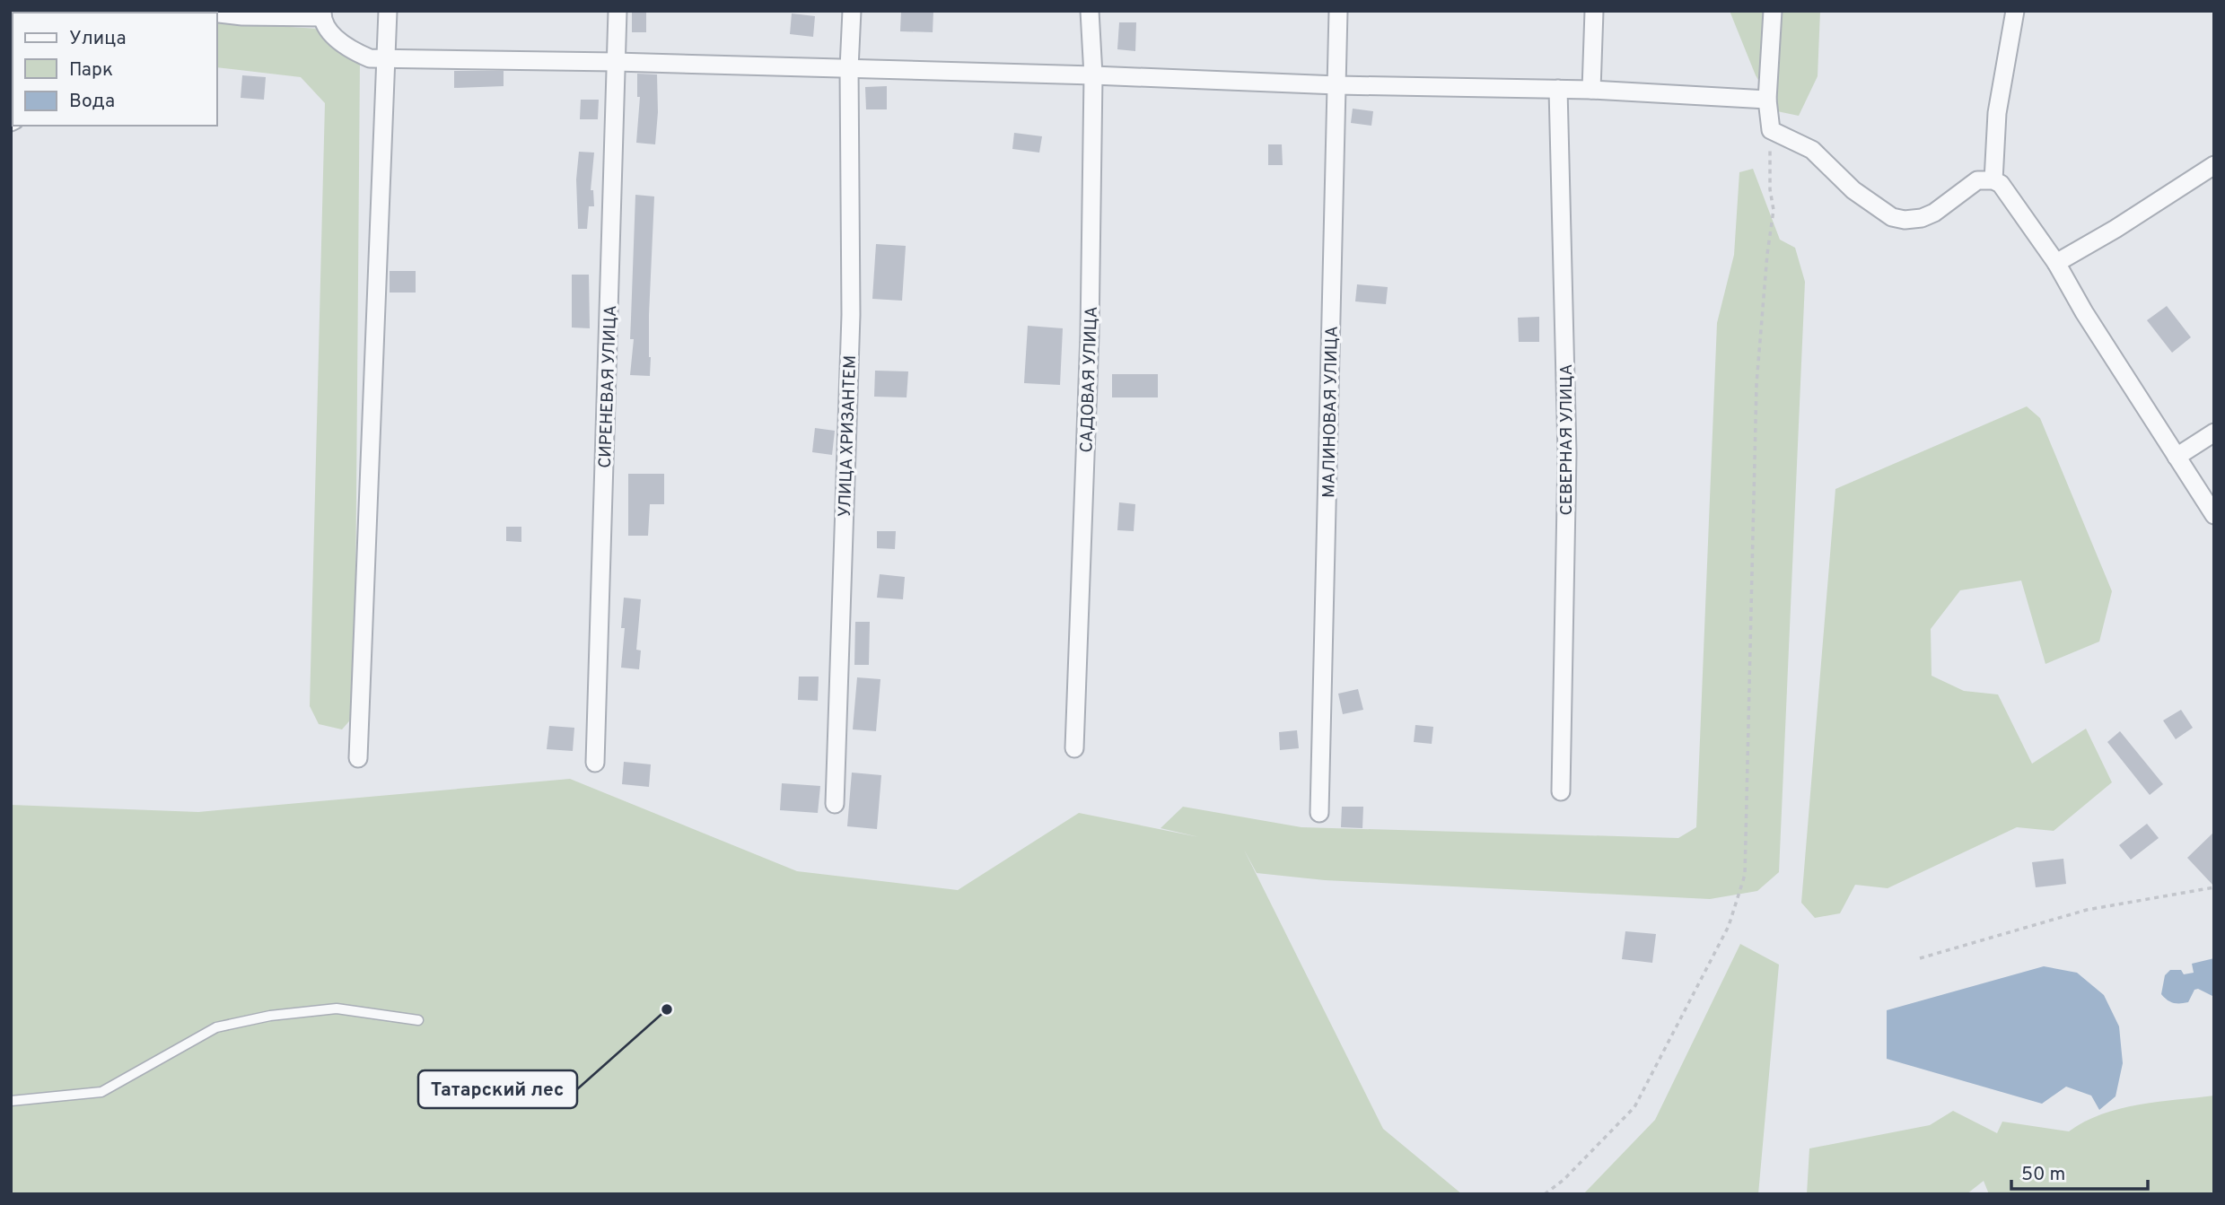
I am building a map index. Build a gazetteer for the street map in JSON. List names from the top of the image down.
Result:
{
  "streets": {
    "street": [
      "САДОВАЯ УЛИЦА",
      "СИРЕНЕВАЯ УЛИЦА",
      "МАЛИНОВАЯ УЛИЦА",
      "УЛИЦА ХРИЗАНТЕМ",
      "СЕВЕРНАЯ УЛИЦА"
    ]
  },
  "places": ["Татарский лес"],
  "legend": ["Улица", "Парк", "Вода"],
  "scale_bar": "50 m"
}
